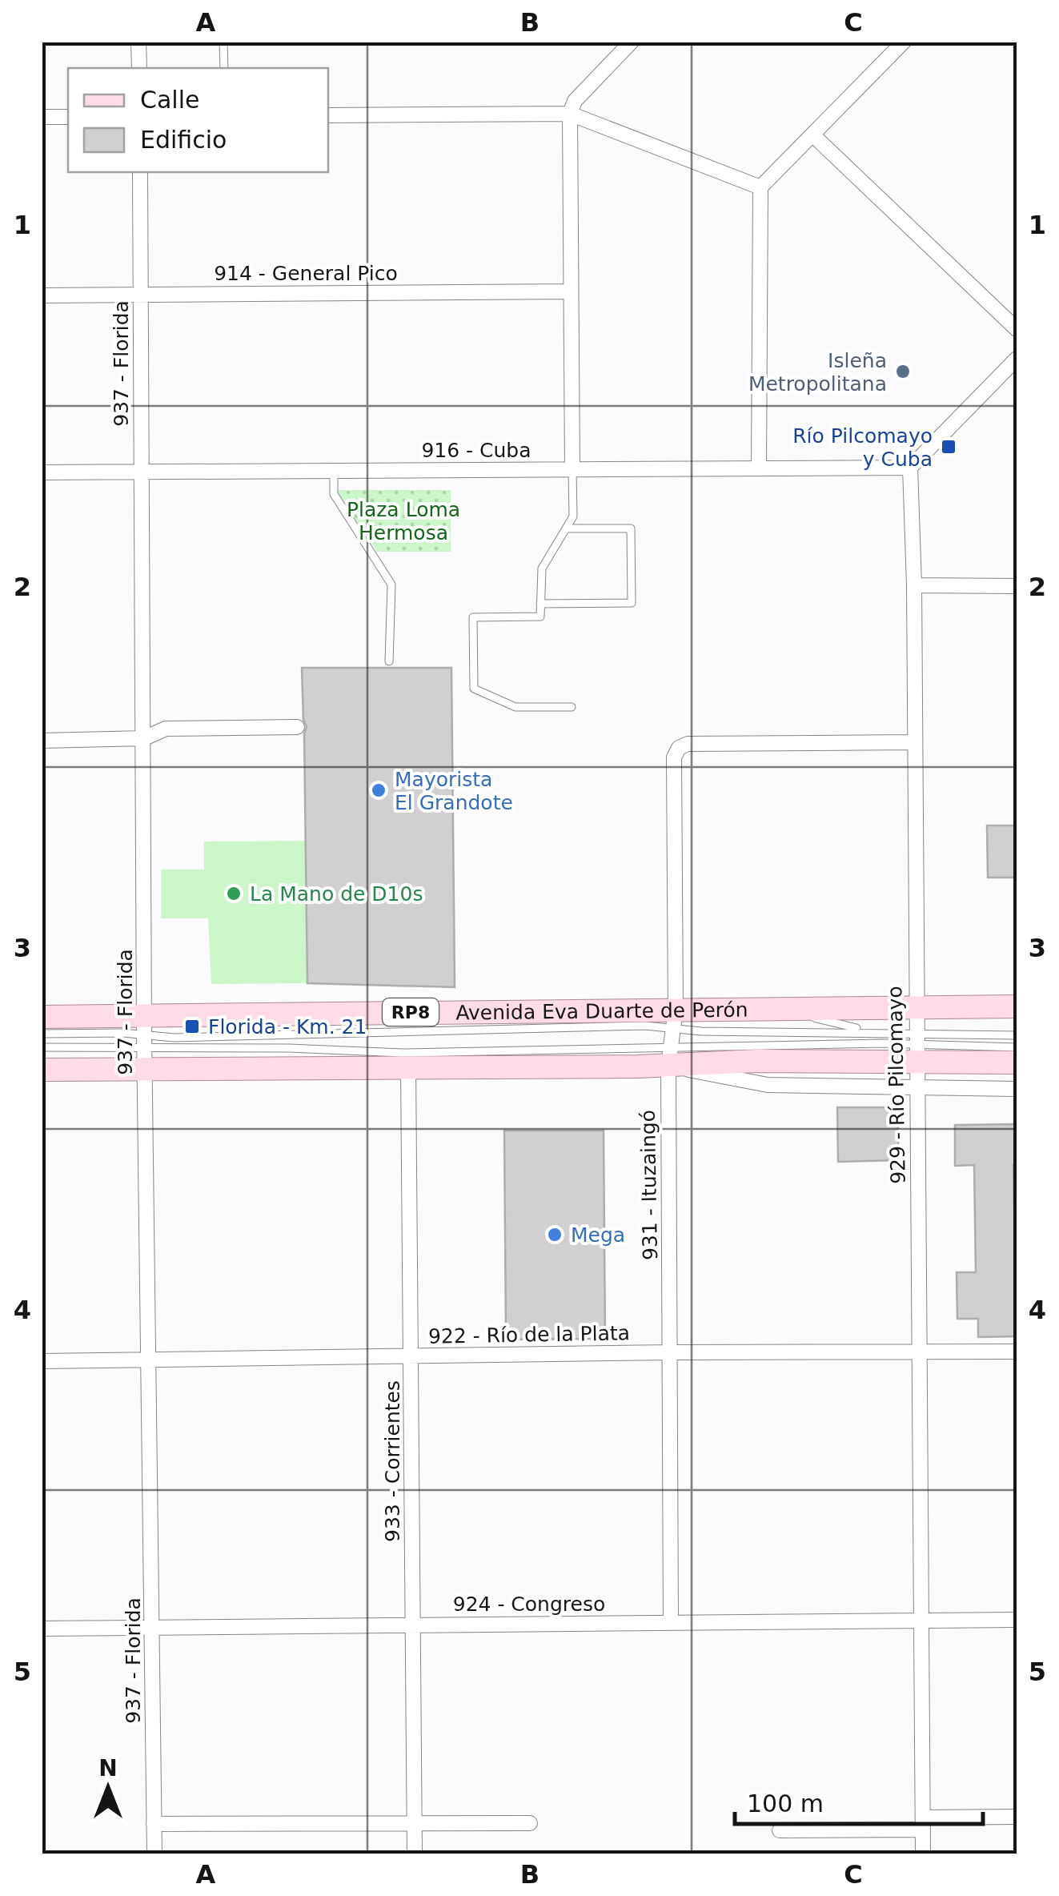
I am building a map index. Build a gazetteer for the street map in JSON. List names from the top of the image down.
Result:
{
  "streets": {
    "main road": ["Avenida Eva Duarte de Perón", "RP8"],
    "street": [
      "914 - General Pico",
      "937 - Florida",
      "916 - Cuba",
      "929 - Río Pilcomayo",
      "931 - Ituzaingó",
      "922 - Río de la Plata",
      "933 - Corrientes",
      "924 - Congreso"
    ]
  },
  "crossings": [
    ["914 - General Pico", "937 - Florida"],
    ["937 - Florida", "916 - Cuba"],
    ["937 - Florida", "Avenida Eva Duarte de Perón"],
    ["937 - Florida", "922 - Río de la Plata"],
    ["937 - Florida", "924 - Congreso"],
    ["916 - Cuba", "929 - Río Pilcomayo"],
    ["Avenida Eva Duarte de Perón", "929 - Río Pilcomayo"],
    ["Avenida Eva Duarte de Perón", "931 - Ituzaingó"],
    ["Avenida Eva Duarte de Perón", "933 - Corrientes"],
    ["929 - Río Pilcomayo", "931 - Ituzaingó"],
    ["929 - Río Pilcomayo", "922 - Río de la Plata"],
    ["929 - Río Pilcomayo", "924 - Congreso"],
    ["931 - Ituzaingó", "922 - Río de la Plata"],
    ["931 - Ituzaingó", "924 - Congreso"],
    ["922 - Río de la Plata", "933 - Corrientes"],
    ["933 - Corrientes", "924 - Congreso"]
  ],
  "parks": ["Plaza Loma Hermosa"],
  "places": {
    "other": [
      "Isleña Metropolitana",
      "Mayorista El Grandote",
      "La Mano de D10s",
      "Mega"
    ],
    "transit": ["Río Pilcomayo y Cuba", "Florida - Km. 21"]
  },
  "legend": ["Calle", "Edificio"],
  "scale_bar": "100 m",
  "north": "top",
  "grid": {
    "columns": ["A", "B", "C"],
    "rows": [
      "1",
      "2",
      "3",
      "4",
      "5"
    ]
  }
}
